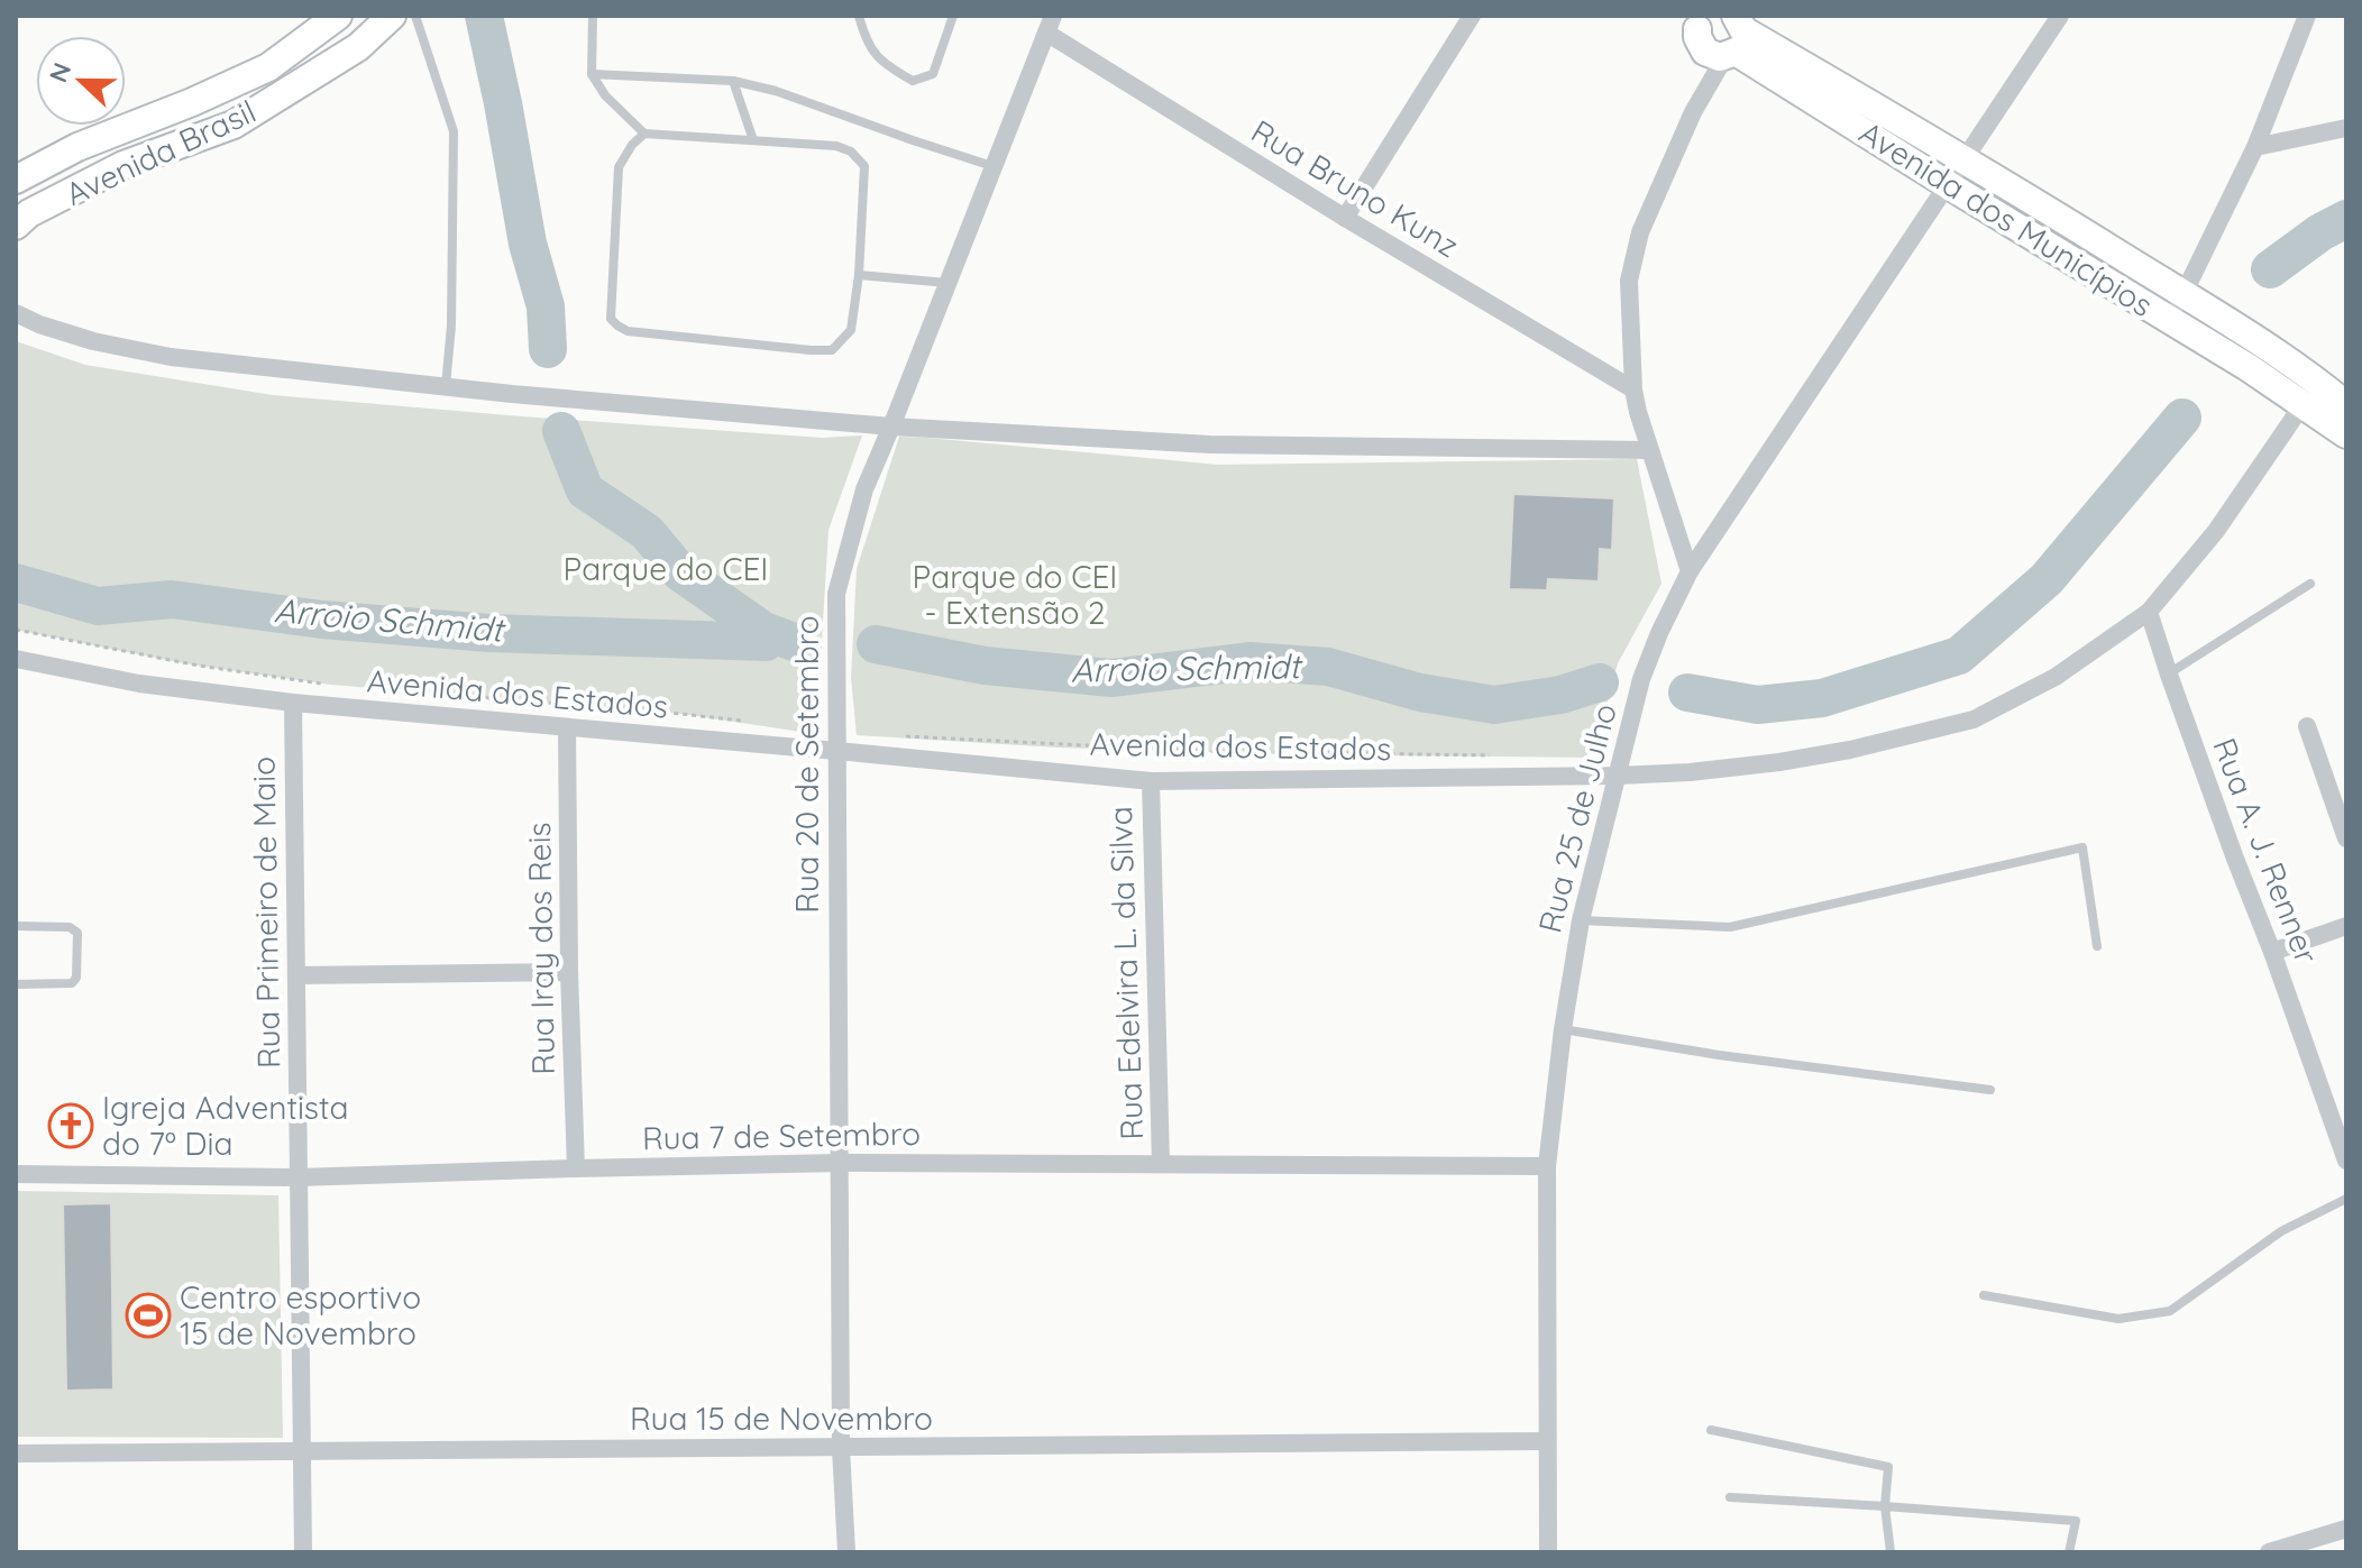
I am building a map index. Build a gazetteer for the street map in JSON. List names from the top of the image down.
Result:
{
  "streets": {
    "main road": ["Avenida Brasil", "Avenida dos Municípios"],
    "street": [
      "Rua Bruno Kunz",
      "Avenida dos Estados",
      "Rua 20 de Setembro",
      "Rua 25 de Julho",
      "Rua A. J. Renner",
      "Rua Primeiro de Maio",
      "Rua Iray dos Reis",
      "Rua Edelvira L. da Silva",
      "Rua 7 de Setembro",
      "Rua 15 de Novembro"
    ]
  },
  "crossings": [
    ["Rua Bruno Kunz", "Rua 20 de Setembro"],
    ["Avenida dos Municípios", "Avenida dos Estados"],
    ["Avenida dos Municípios", "Rua 25 de Julho"],
    ["Avenida dos Estados", "Rua 20 de Setembro"],
    ["Avenida dos Estados", "Rua 25 de Julho"],
    ["Avenida dos Estados", "Rua A. J. Renner"],
    ["Avenida dos Estados", "Rua Primeiro de Maio"],
    ["Avenida dos Estados", "Rua Iray dos Reis"],
    ["Avenida dos Estados", "Rua Edelvira L. da Silva"],
    ["Rua 20 de Setembro", "Rua 7 de Setembro"],
    ["Rua 20 de Setembro", "Rua 15 de Novembro"],
    ["Rua 25 de Julho", "Rua 7 de Setembro"],
    ["Rua 25 de Julho", "Rua 15 de Novembro"],
    ["Rua Primeiro de Maio", "Rua 7 de Setembro"],
    ["Rua Primeiro de Maio", "Rua 15 de Novembro"],
    ["Rua Iray dos Reis", "Rua 7 de Setembro"],
    ["Rua Edelvira L. da Silva", "Rua 7 de Setembro"]
  ],
  "water": ["Arroio Schmidt"],
  "parks": ["Parque do CEI", "Parque do CEI - Extensão 2"],
  "places": {
    "church": ["Igreja Adventista do 7º Dia"],
    "sports": ["Centro esportivo 15 de Novembro"]
  },
  "north": "left"
}
